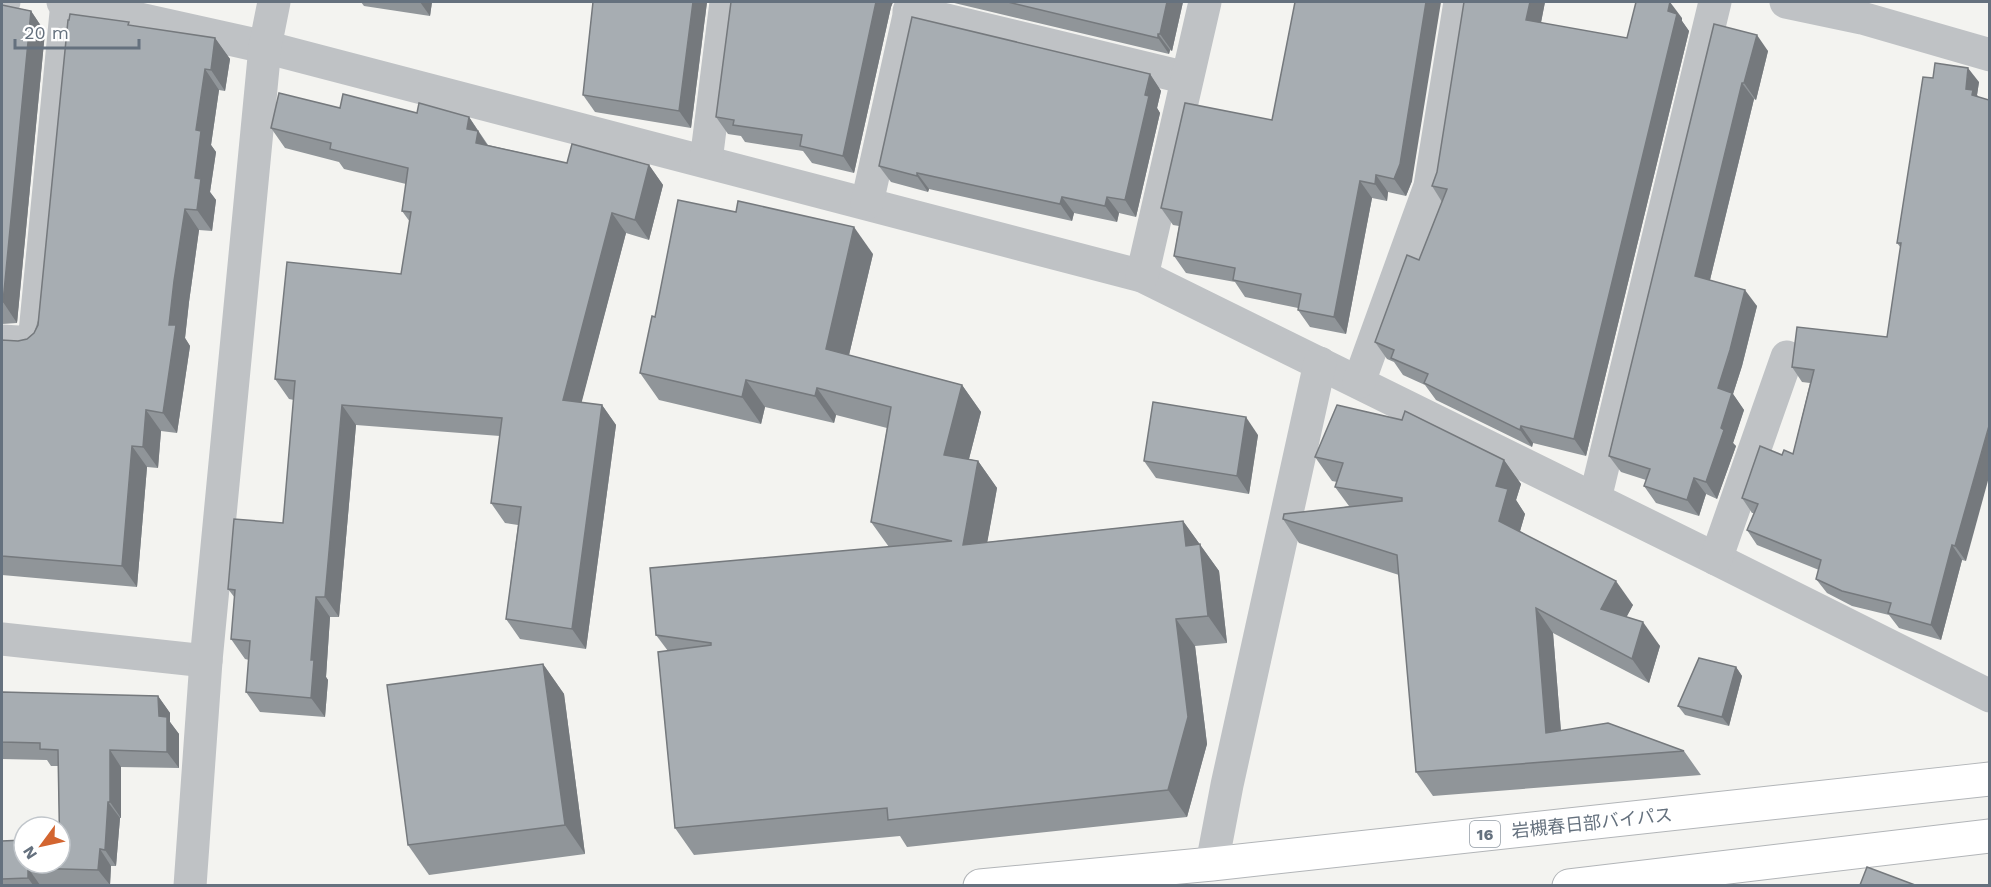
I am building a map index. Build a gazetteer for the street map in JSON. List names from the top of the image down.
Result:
{
  "streets": {
    "highway": ["岩槻春日部バイパス", "16"]
  },
  "scale_bar": "20 m",
  "north": "bottom left"
}
